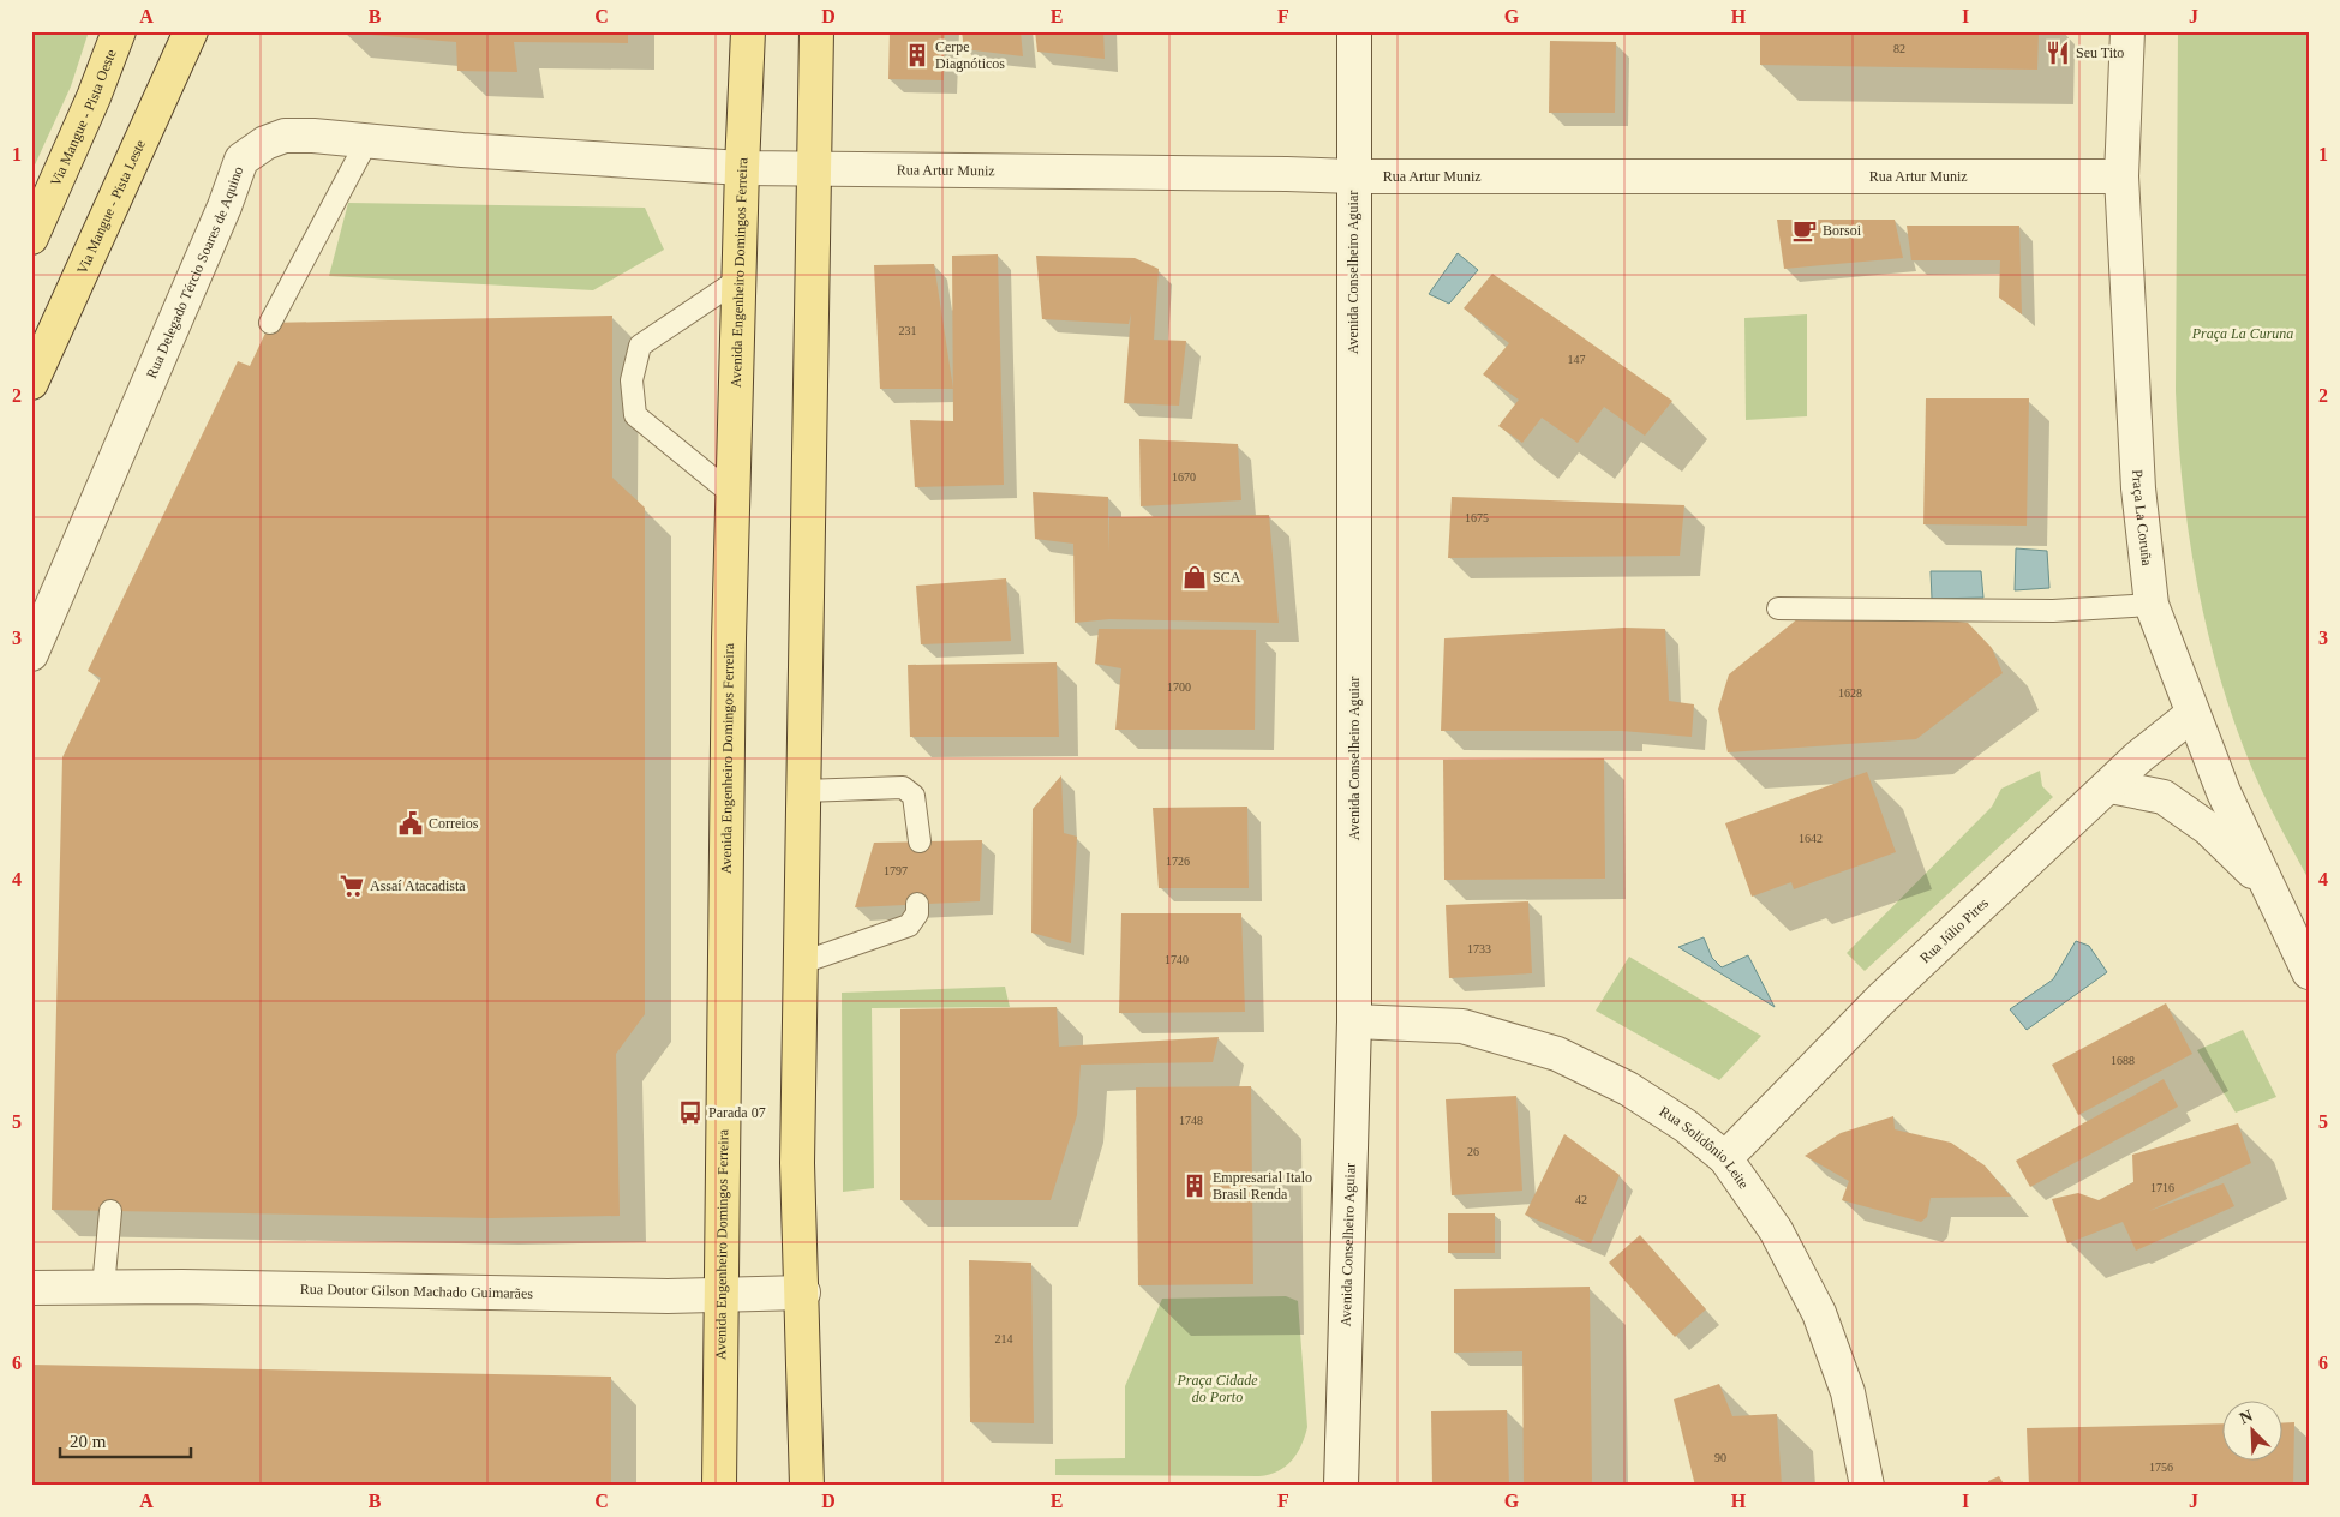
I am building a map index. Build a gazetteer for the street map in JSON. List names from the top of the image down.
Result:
{
  "streets": {
    "main road": ["Via Mangue - Pista Oeste", "Via Mangue - Pista Leste", "Avenida Engenheiro Domingos Ferreira"],
    "street": [
      "Rua Artur Muniz",
      "Rua Delegado Tércio Soares de Aquino",
      "Avenida Conselheiro Aguiar",
      "Praça La Coruña",
      "Rua Júlio Pires",
      "Rua Solidônio Leite",
      "Rua Doutor Gilson Machado Guimarães"
    ]
  },
  "crossings": [
    ["Rua Artur Muniz", "Rua Delegado Tércio Soares de Aquino"],
    ["Rua Artur Muniz", "Avenida Engenheiro Domingos Ferreira"],
    ["Rua Artur Muniz", "Avenida Conselheiro Aguiar"],
    ["Rua Artur Muniz", "Praça La Coruña"],
    ["Rua Delegado Tércio Soares de Aquino", "Avenida Engenheiro Domingos Ferreira"],
    ["Avenida Engenheiro Domingos Ferreira", "Rua Doutor Gilson Machado Guimarães"],
    ["Avenida Conselheiro Aguiar", "Rua Solidônio Leite"],
    ["Praça La Coruña", "Rua Júlio Pires"],
    ["Rua Júlio Pires", "Rua Solidônio Leite"]
  ],
  "parks": ["Praça La Curuna", "Praça Cidade do Porto"],
  "places": {
    "restaurant": ["Seu Tito"],
    "building": ["Cerpe Diagnóticos", "Empresarial Italo Brasil Renda"],
    "cafe": ["Borsoi"],
    "shop": ["SCA"],
    "public building": ["Correios"],
    "supermarket": ["Assaí Atacadista"],
    "bus stop": ["Parada 07"]
  },
  "house_numbers": [
    "82",
    "231",
    "147",
    "1670",
    "1675",
    "1700",
    "1628",
    "1642",
    "1726",
    "1797",
    "1733",
    "1740",
    "1688",
    "1748",
    "26",
    "1716",
    "42",
    "214",
    "90",
    "1756"
  ],
  "scale_bar": "20 m",
  "north": "top left",
  "grid": {
    "columns": [
      "A",
      "B",
      "C",
      "D",
      "E",
      "F",
      "G",
      "H",
      "I",
      "J"
    ],
    "rows": [
      "1",
      "2",
      "3",
      "4",
      "5",
      "6"
    ]
  }
}
